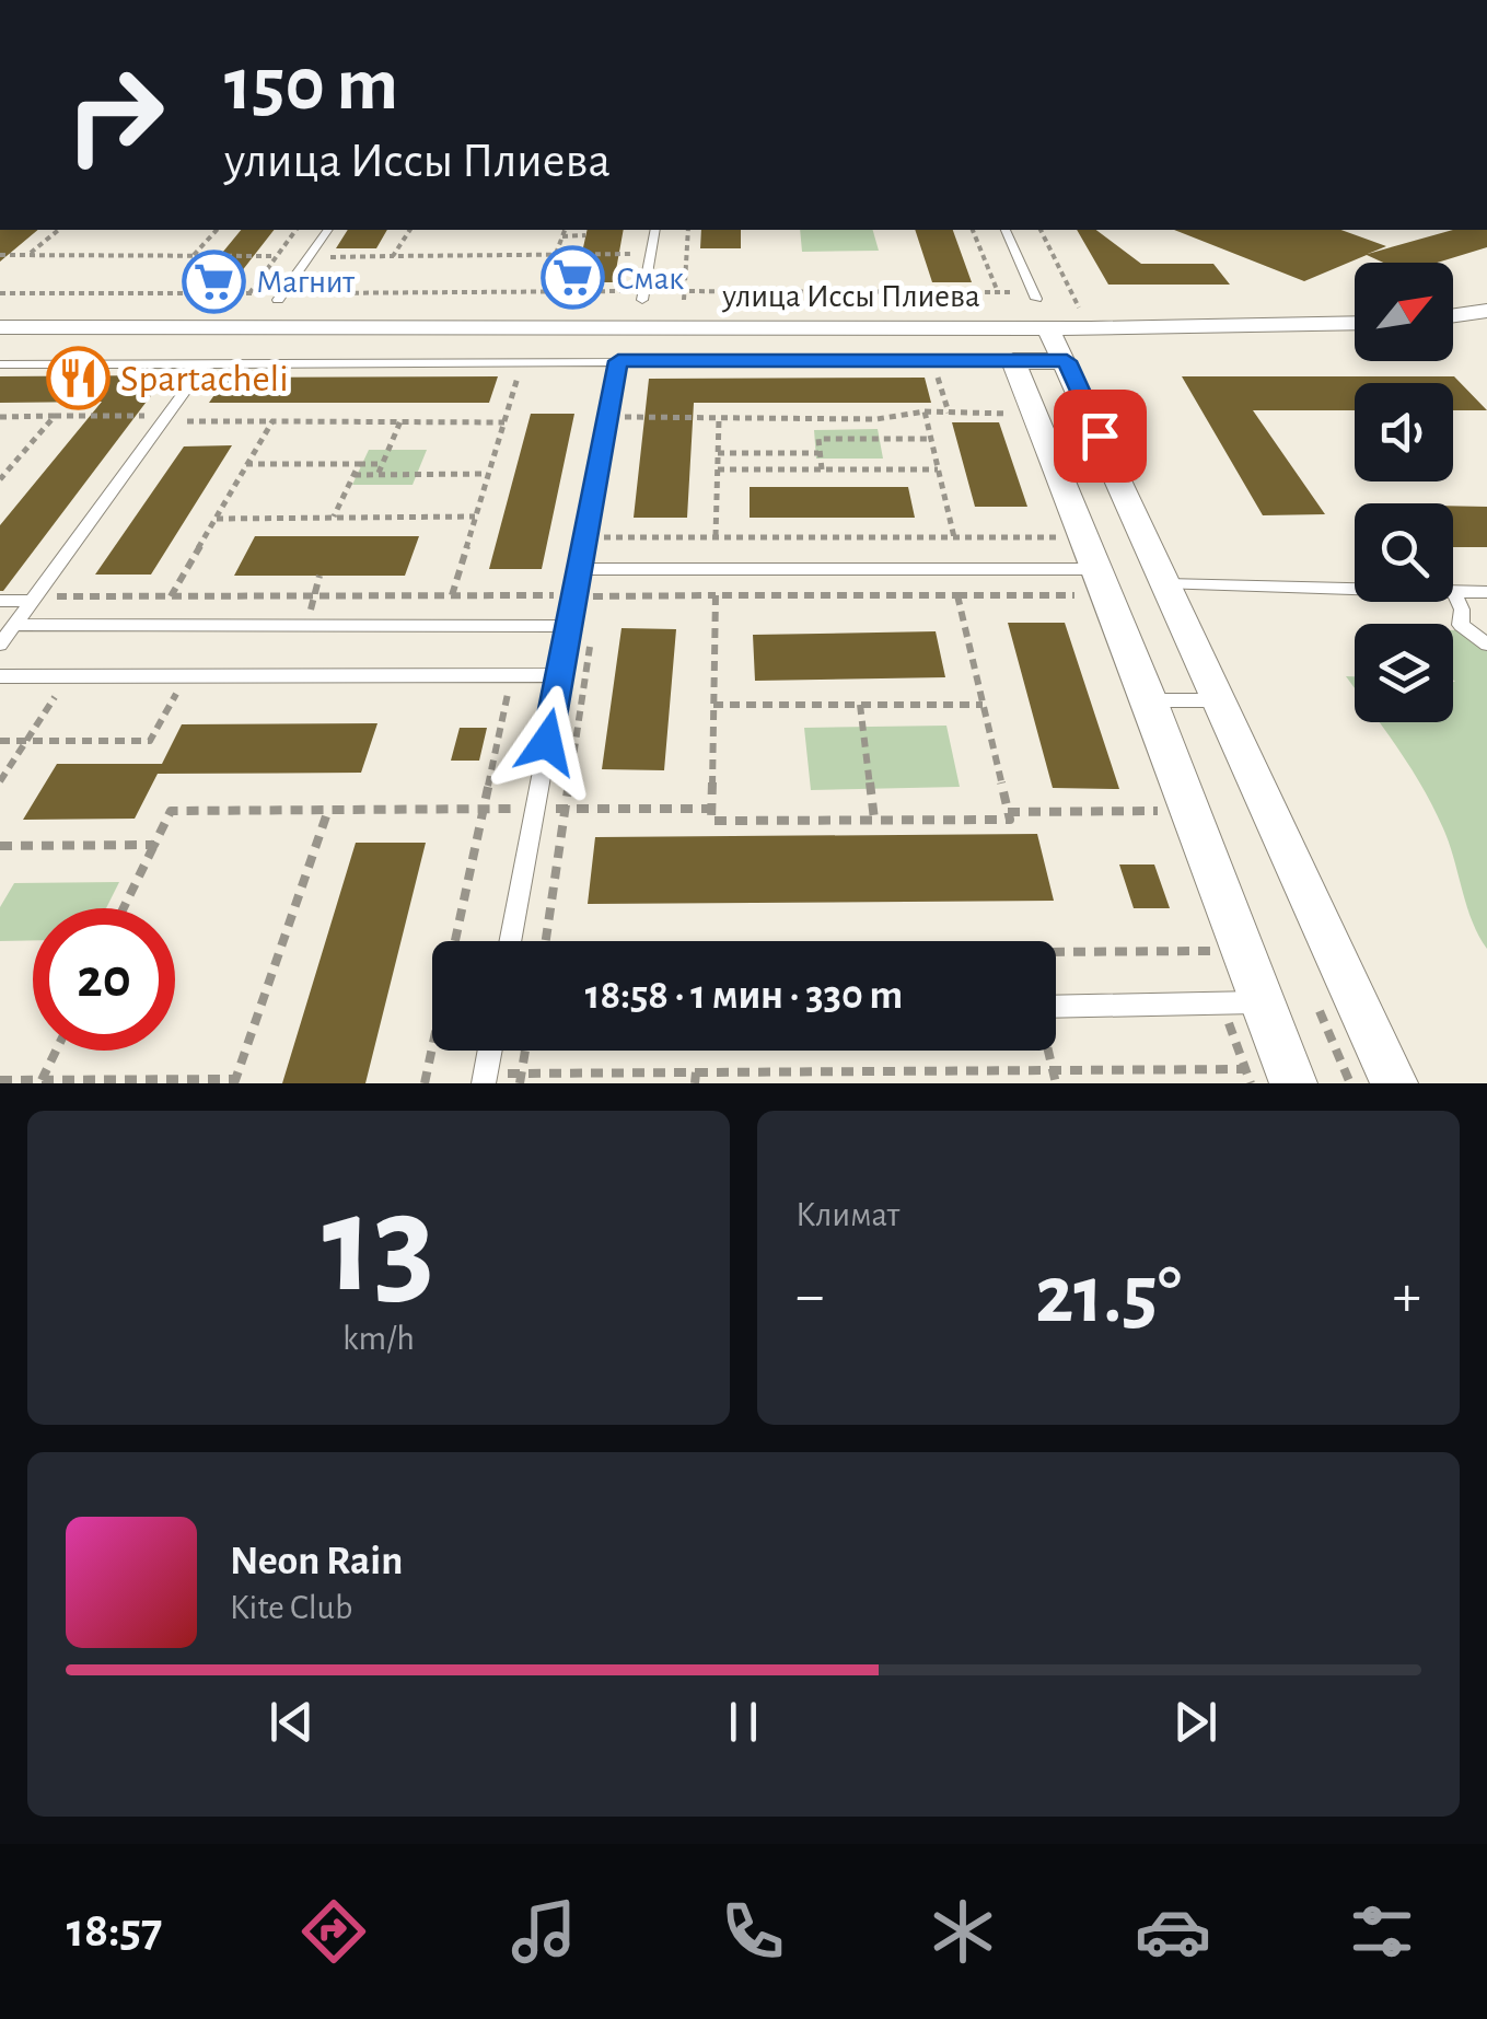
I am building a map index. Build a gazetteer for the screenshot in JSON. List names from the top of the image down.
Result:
{
  "streets": {
    "street": ["улица Иссы Плиева"]
  },
  "places": {
    "supermarket": ["Смак", "Магнит"],
    "restaurant": ["Spartacheli"]
  },
  "north": "top right",
  "page": {
    "turn": ["150 m", "улица Иссы Плиева"],
    "limit": "20",
    "trip": "18:58 · 1 мин · 330 m",
    "tile": [
      ["13", "km/h"],
      "Климат"
    ],
    "heat": ["−", "21.5°", "+"],
    "song": ["Neon Rain", "Kite Club"],
    "tabs": "18:57"
  }
}
